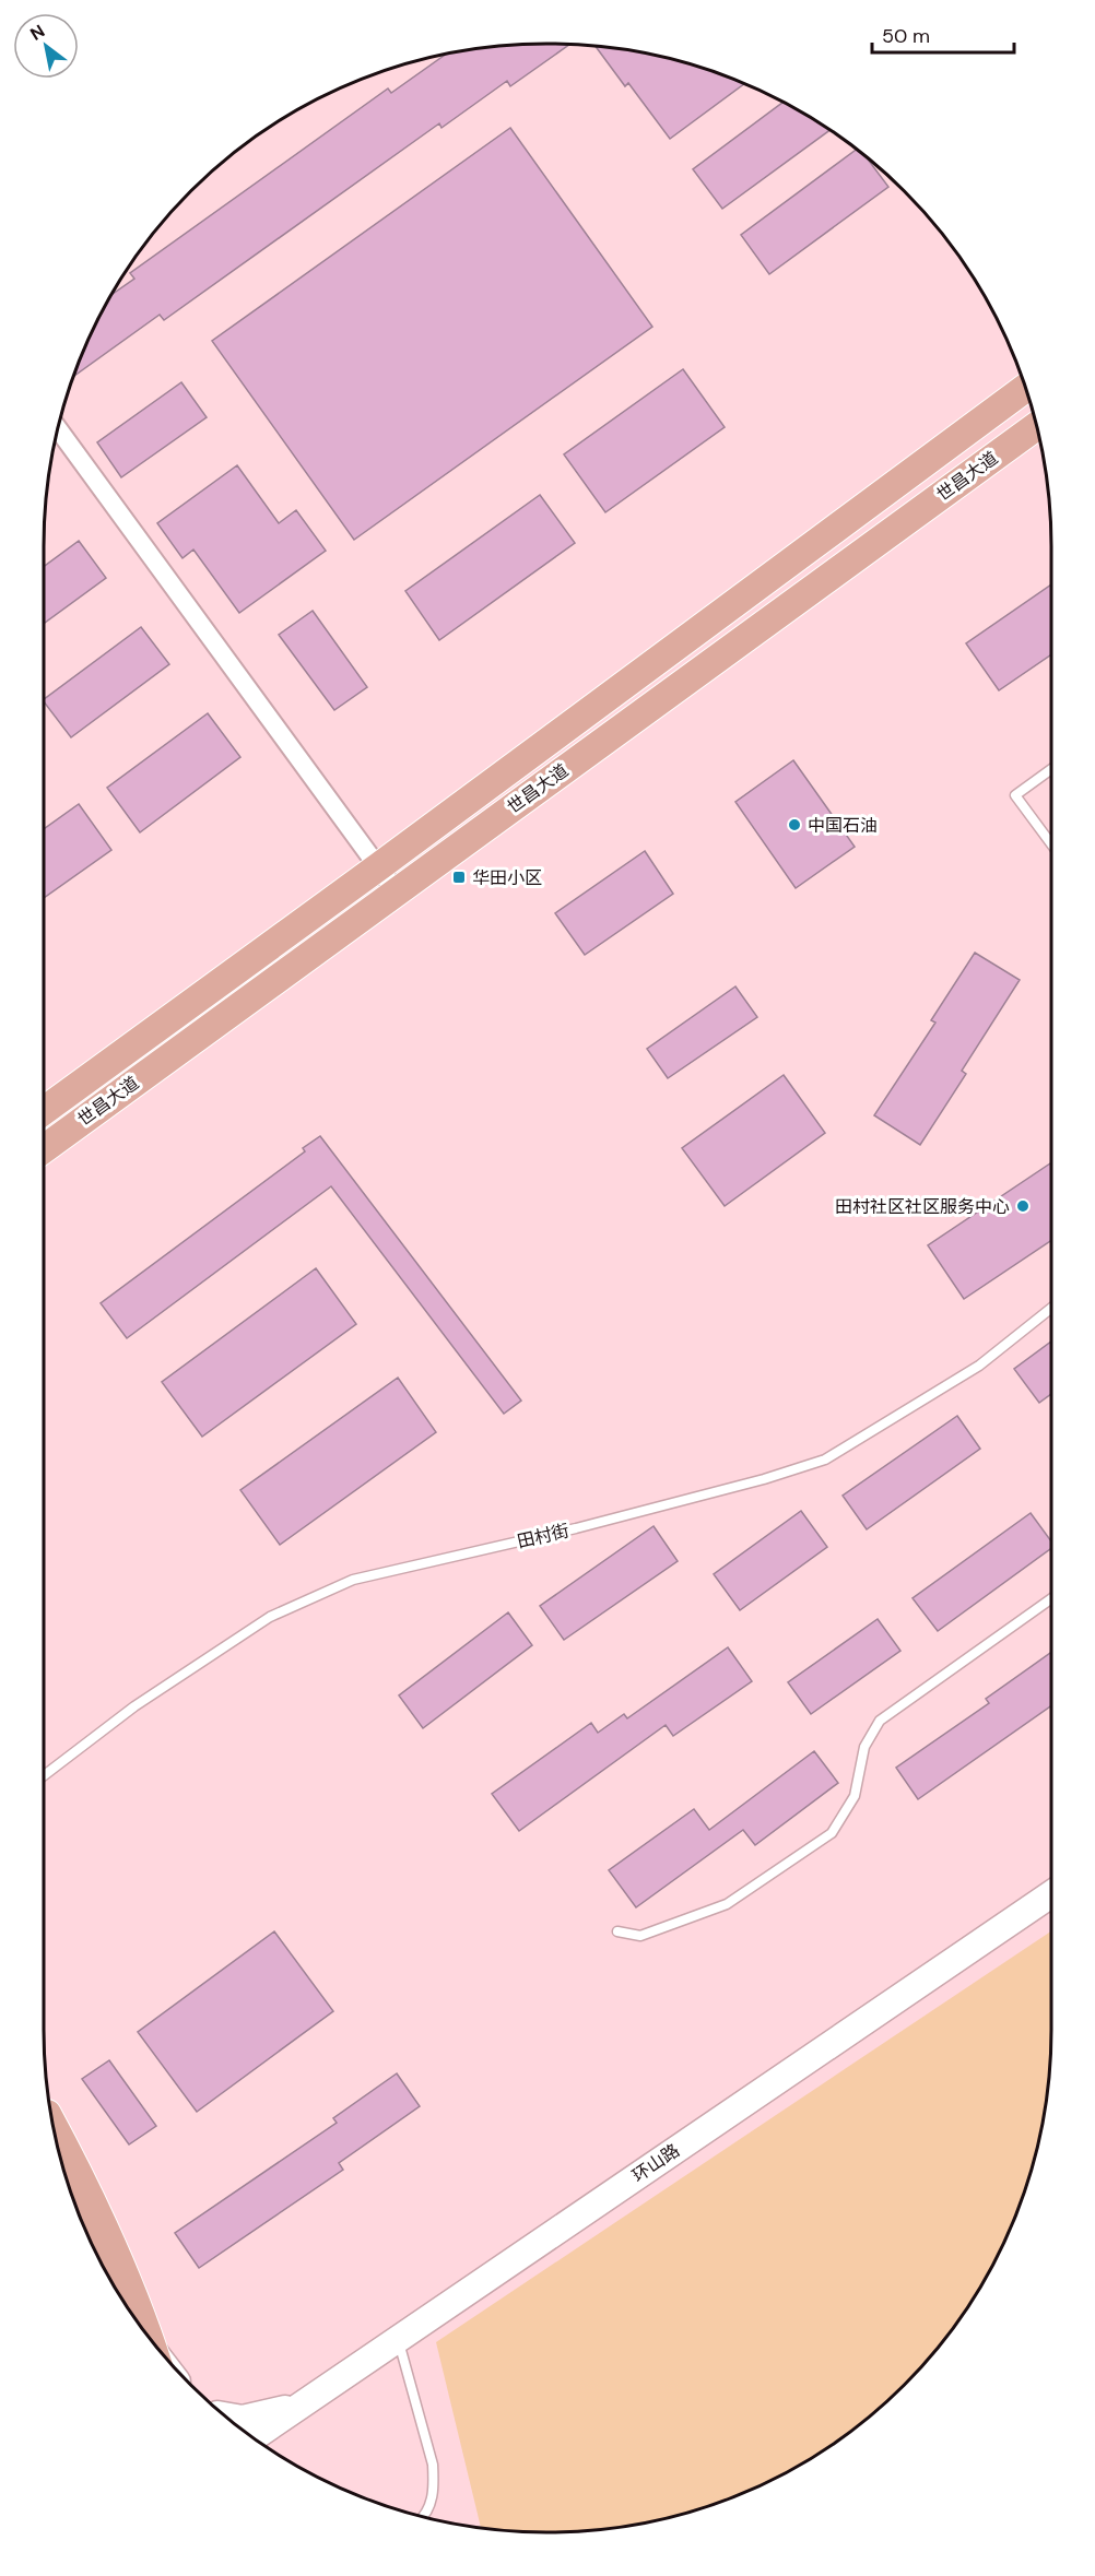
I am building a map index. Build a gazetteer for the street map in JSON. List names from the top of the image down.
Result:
{
  "streets": {
    "main road": ["世昌大道", "环山路"],
    "lane": ["田村街"]
  },
  "places": {
    "other": ["中国石油", "田村社区社区服务中心"],
    "transit": ["华田小区"]
  },
  "scale_bar": "50 m",
  "north": "top left"
}
